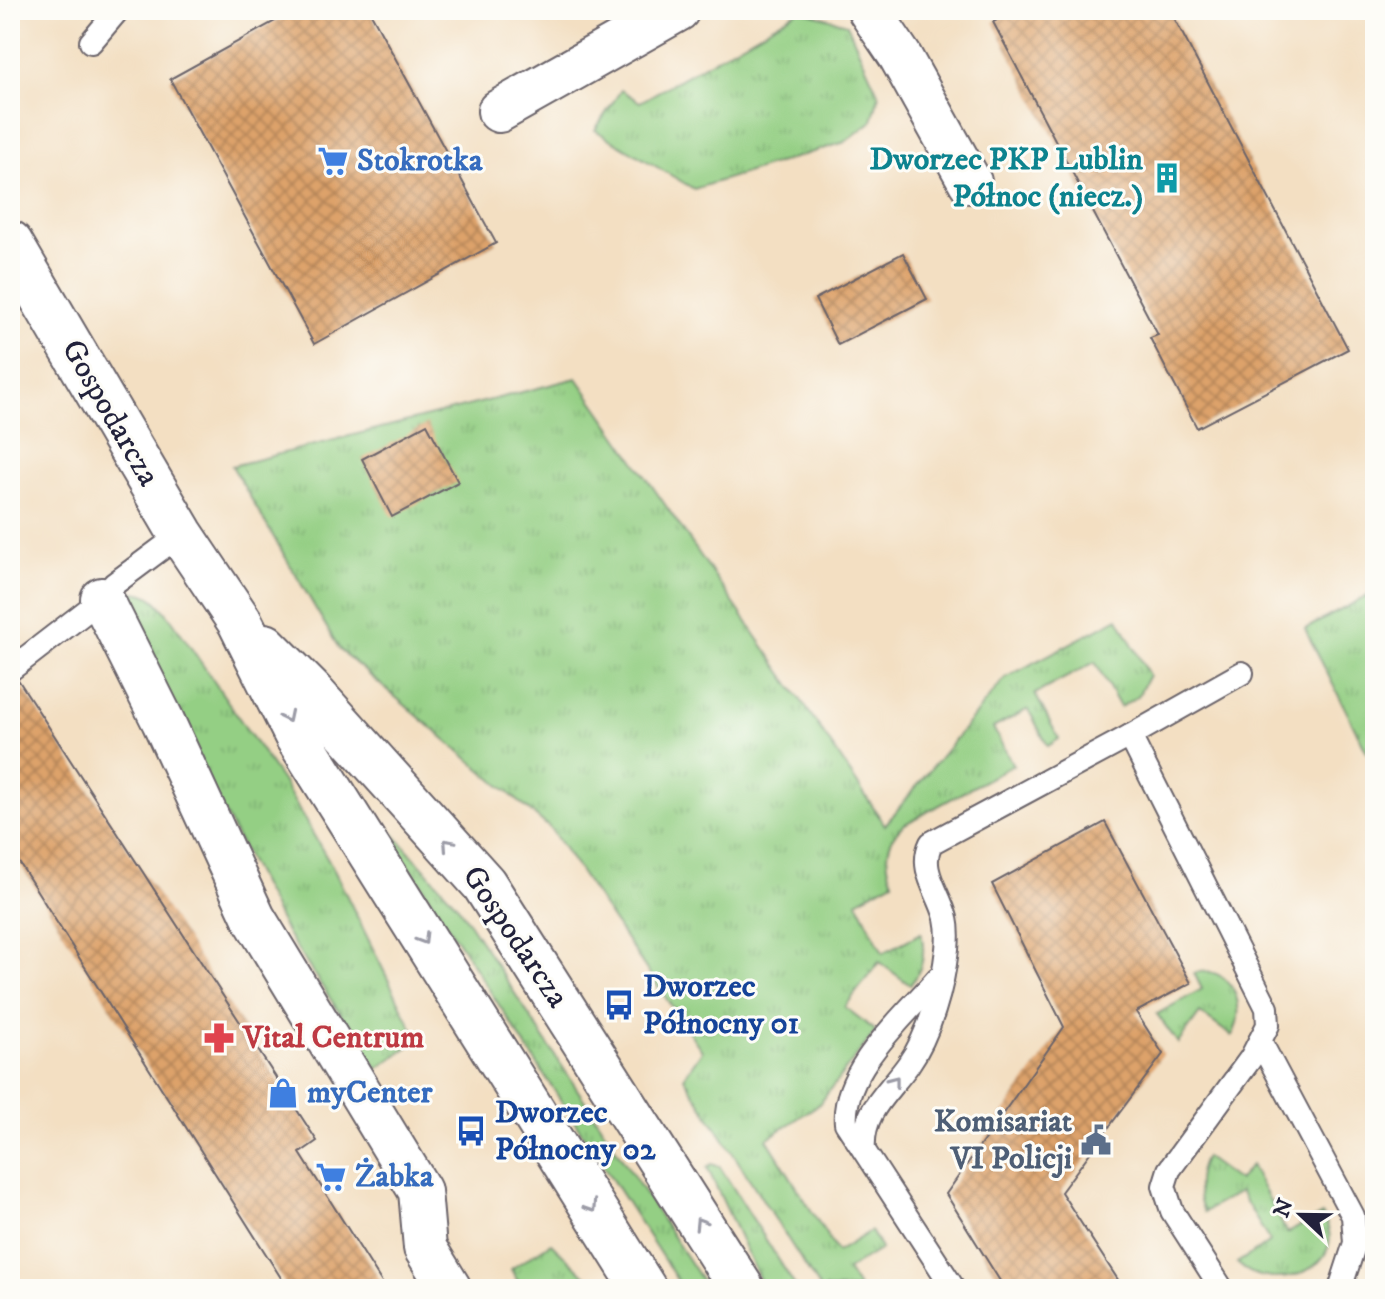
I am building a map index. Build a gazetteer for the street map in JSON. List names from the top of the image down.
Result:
{
  "streets": {
    "street": ["Gospodarcza"]
  },
  "places": {
    "supermarket": ["Stokrotka", "Żabka"],
    "building": ["Dworzec PKP Lublin Północ (niecz.)"],
    "bus stop": ["Dworzec Północny 01", "Dworzec Północny 02"],
    "pharmacy": ["Vital Centrum"],
    "shop": ["myCenter"],
    "public building": ["Komisariat VI Policji"]
  },
  "north": "left"
}
